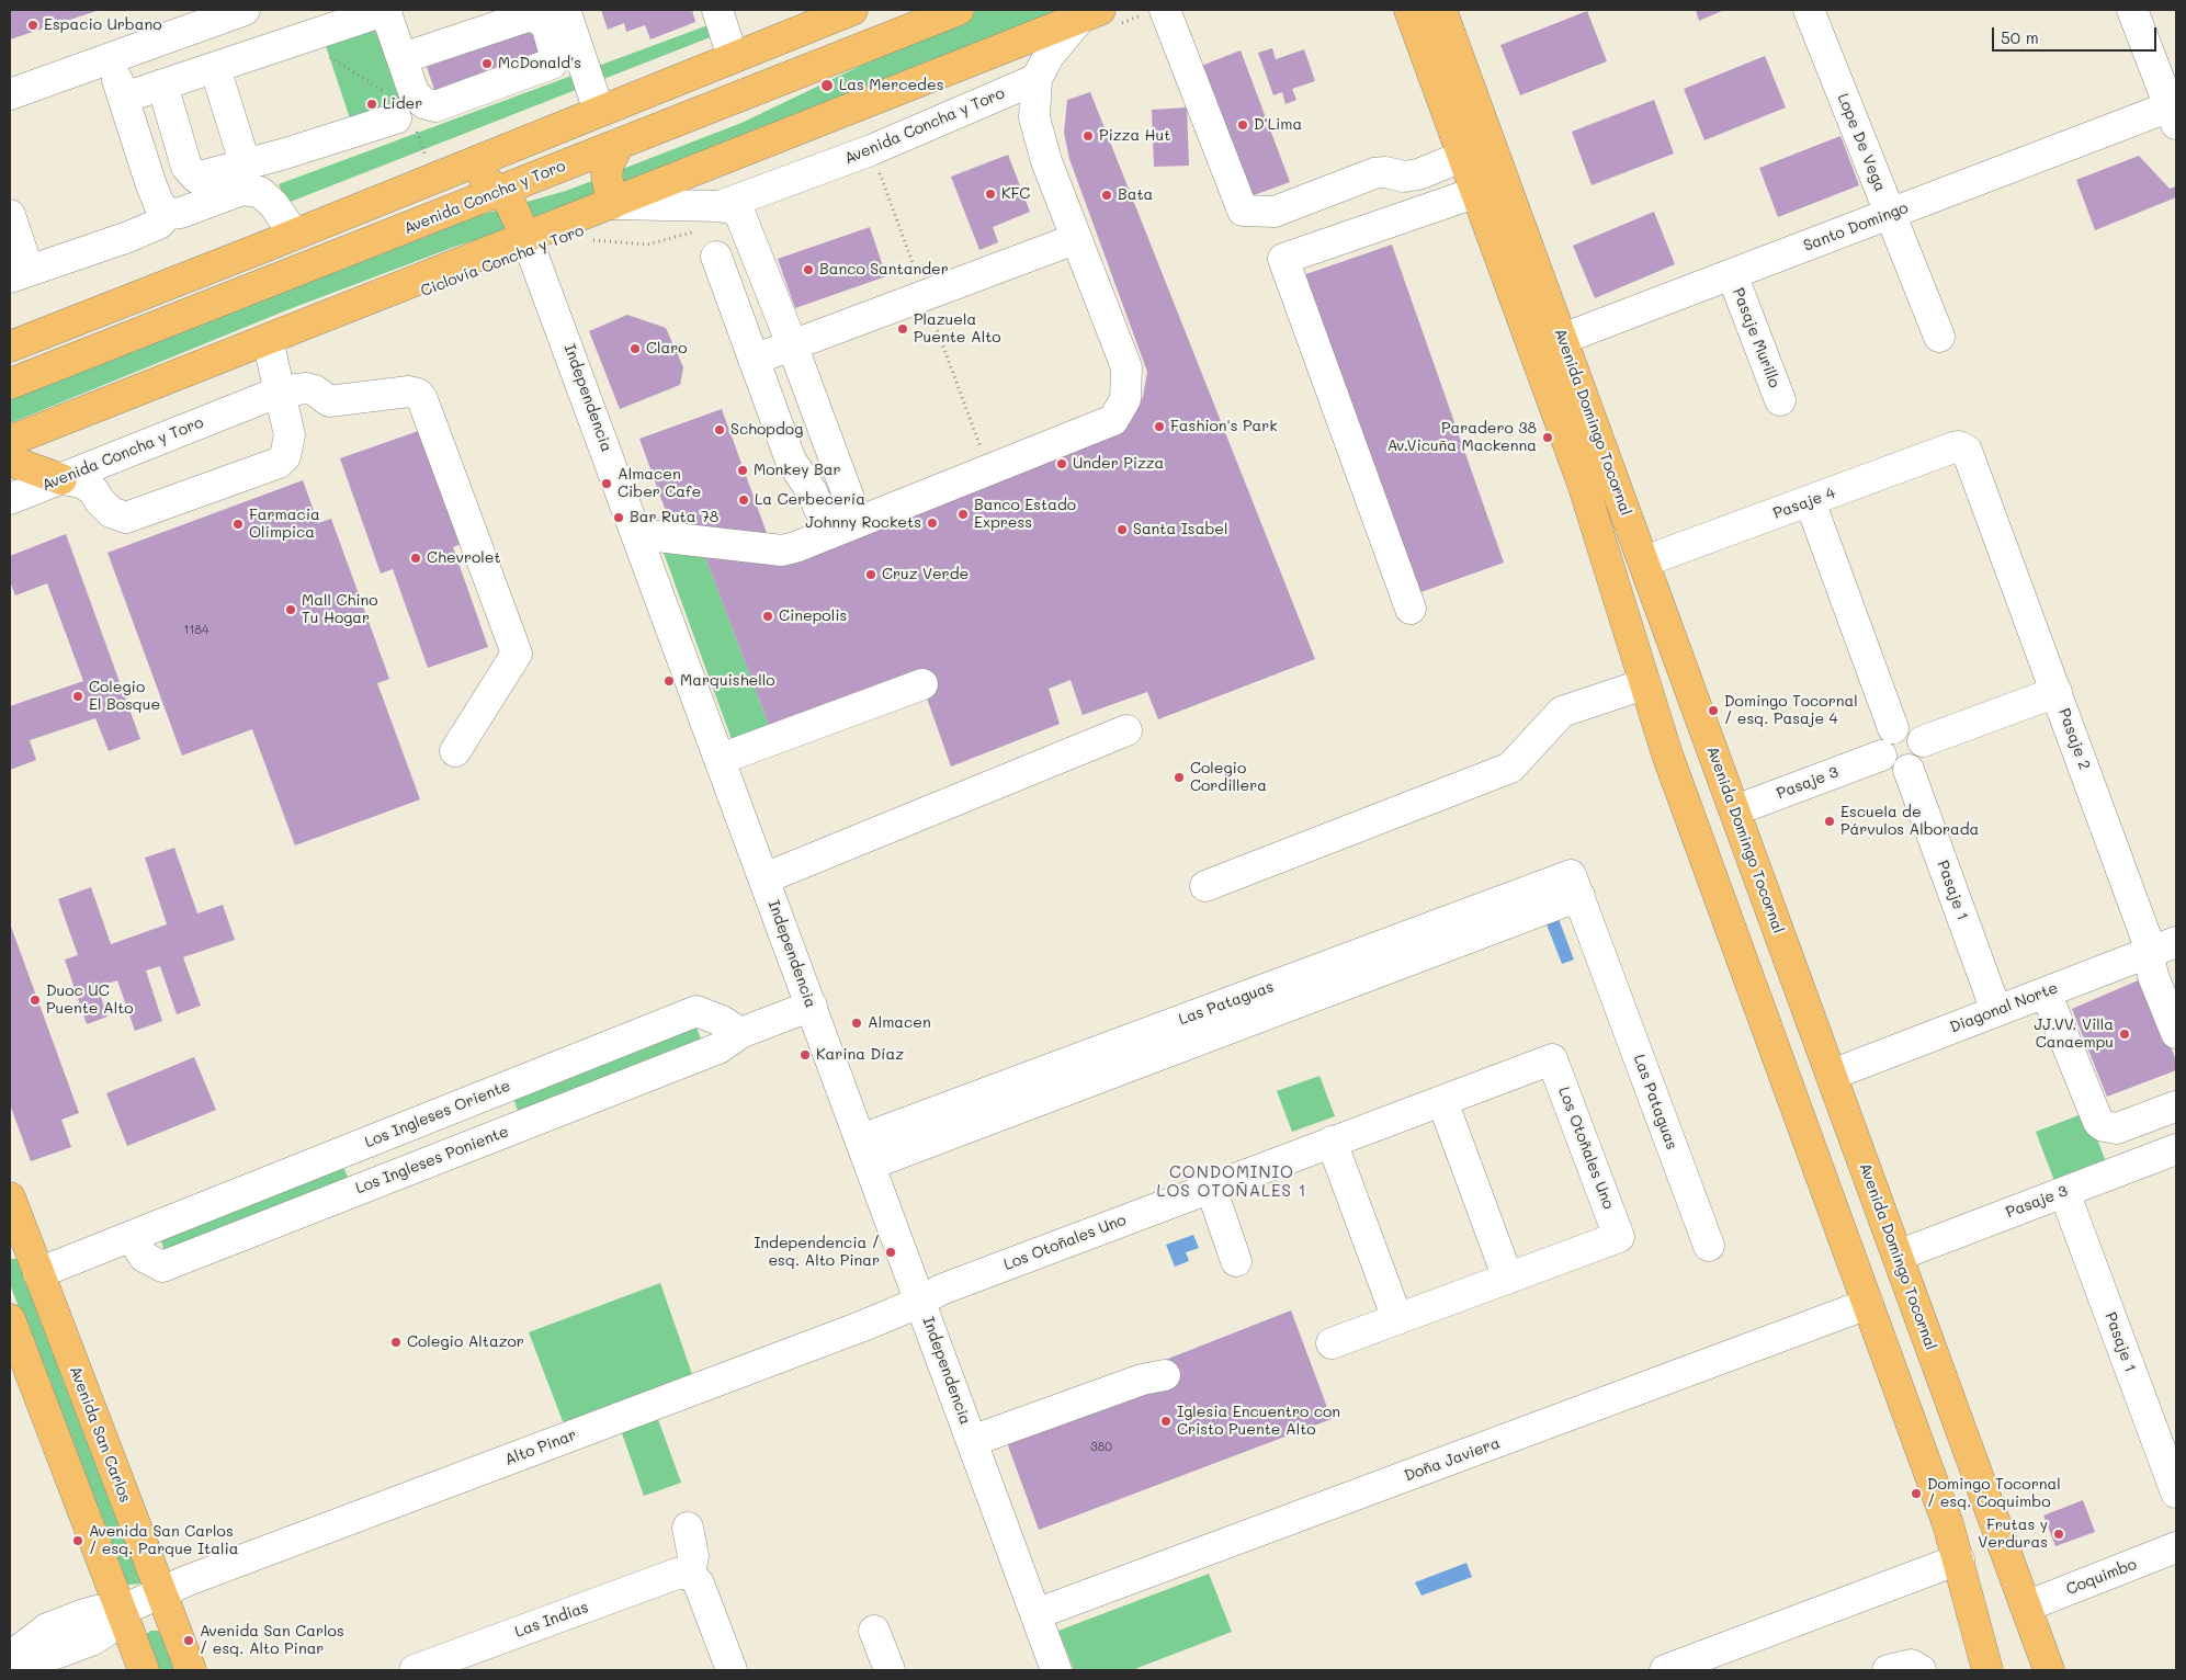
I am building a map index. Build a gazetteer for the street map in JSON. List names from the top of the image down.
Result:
{
  "streets": {
    "main road": ["Avenida Concha y Toro", "Avenida Domingo Tocornal", "Avenida San Carlos"],
    "street": [
      "Lope De Vega",
      "Santo Domingo",
      "Pasaje Murillo",
      "Independencia",
      "Pasaje 4",
      "Pasaje 2",
      "Pasaje 3",
      "Pasaje 1",
      "Las Pataguas",
      "Diagonal Norte",
      "Los Ingleses Oriente",
      "Los Otoñales Uno",
      "Los Ingleses Poniente",
      "Alto Pinar",
      "Doña Javiera",
      "Coquimbo",
      "Las Indias"
    ],
    "path": ["Ciclovía Concha y Toro"]
  },
  "crossings": [
    ["Lope De Vega", "Santo Domingo"],
    ["Santo Domingo", "Pasaje Murillo"],
    ["Santo Domingo", "Avenida Domingo Tocornal"],
    ["Independencia", "Las Pataguas"],
    ["Independencia", "Los Otoñales Uno"],
    ["Independencia", "Los Ingleses Poniente"],
    ["Independencia", "Alto Pinar"],
    ["Independencia", "Doña Javiera"],
    ["Avenida Domingo Tocornal", "Pasaje 4"],
    ["Avenida Domingo Tocornal", "Pasaje 3"],
    ["Avenida Domingo Tocornal", "Diagonal Norte"],
    ["Avenida Domingo Tocornal", "Doña Javiera"],
    ["Avenida Domingo Tocornal", "Coquimbo"],
    ["Pasaje 4", "Pasaje 2"],
    ["Pasaje 2", "Diagonal Norte"],
    ["Pasaje 3", "Pasaje 1"],
    ["Pasaje 1", "Diagonal Norte"],
    ["Los Ingleses Oriente", "Los Ingleses Poniente"],
    ["Los Ingleses Oriente", "Avenida San Carlos"],
    ["Los Otoñales Uno", "Alto Pinar"],
    ["Avenida San Carlos", "Alto Pinar"]
  ],
  "districts": ["CONDOMINIO LOS OTOÑALES 1"],
  "places": [
    "Espacio Urbano",
    "McDonald's",
    "Las Mercedes",
    "Lider",
    "D'Lima",
    "Pizza Hut",
    "KFC",
    "Bata",
    "Banco Santander",
    "Plazuela Puente Alto",
    "Claro",
    "Fashion's Park",
    "Schopdog",
    "Paradero 38 Av.Vicuña Mackenna",
    "Under Pizza",
    "Monkey Bar",
    "Almacen Ciber Cafe",
    "La Cerbecería",
    "Banco Estado Express",
    "Bar Ruta 78",
    "Johnny Rockets",
    "Farmacia Olímpica",
    "Santa Isabel",
    "Chevrolet",
    "Cruz Verde",
    "Mall Chino Tu Hogar",
    "Cinepolis",
    "Marquishello",
    "Colegio El Bosque",
    "Domingo Tocornal / esq. Pasaje 4",
    "Colegio Cordillera",
    "Escuela de Párvulos Alborada",
    "Duoc UC Puente Alto",
    "Almacen",
    "JJ.VV. Villa Canaempu",
    "Karina Díaz",
    "Independencia / esq. Alto Pinar",
    "Colegio Altazor",
    "Iglesia Encuentro con Cristo Puente Alto",
    "Domingo Tocornal / esq. Coquimbo",
    "Frutas y Verduras",
    "Avenida San Carlos / esq. Parque Italia",
    "Avenida San Carlos / esq. Alto Pinar"
  ],
  "house_numbers": ["1184", "380"],
  "scale_bar": "50 m"
}
